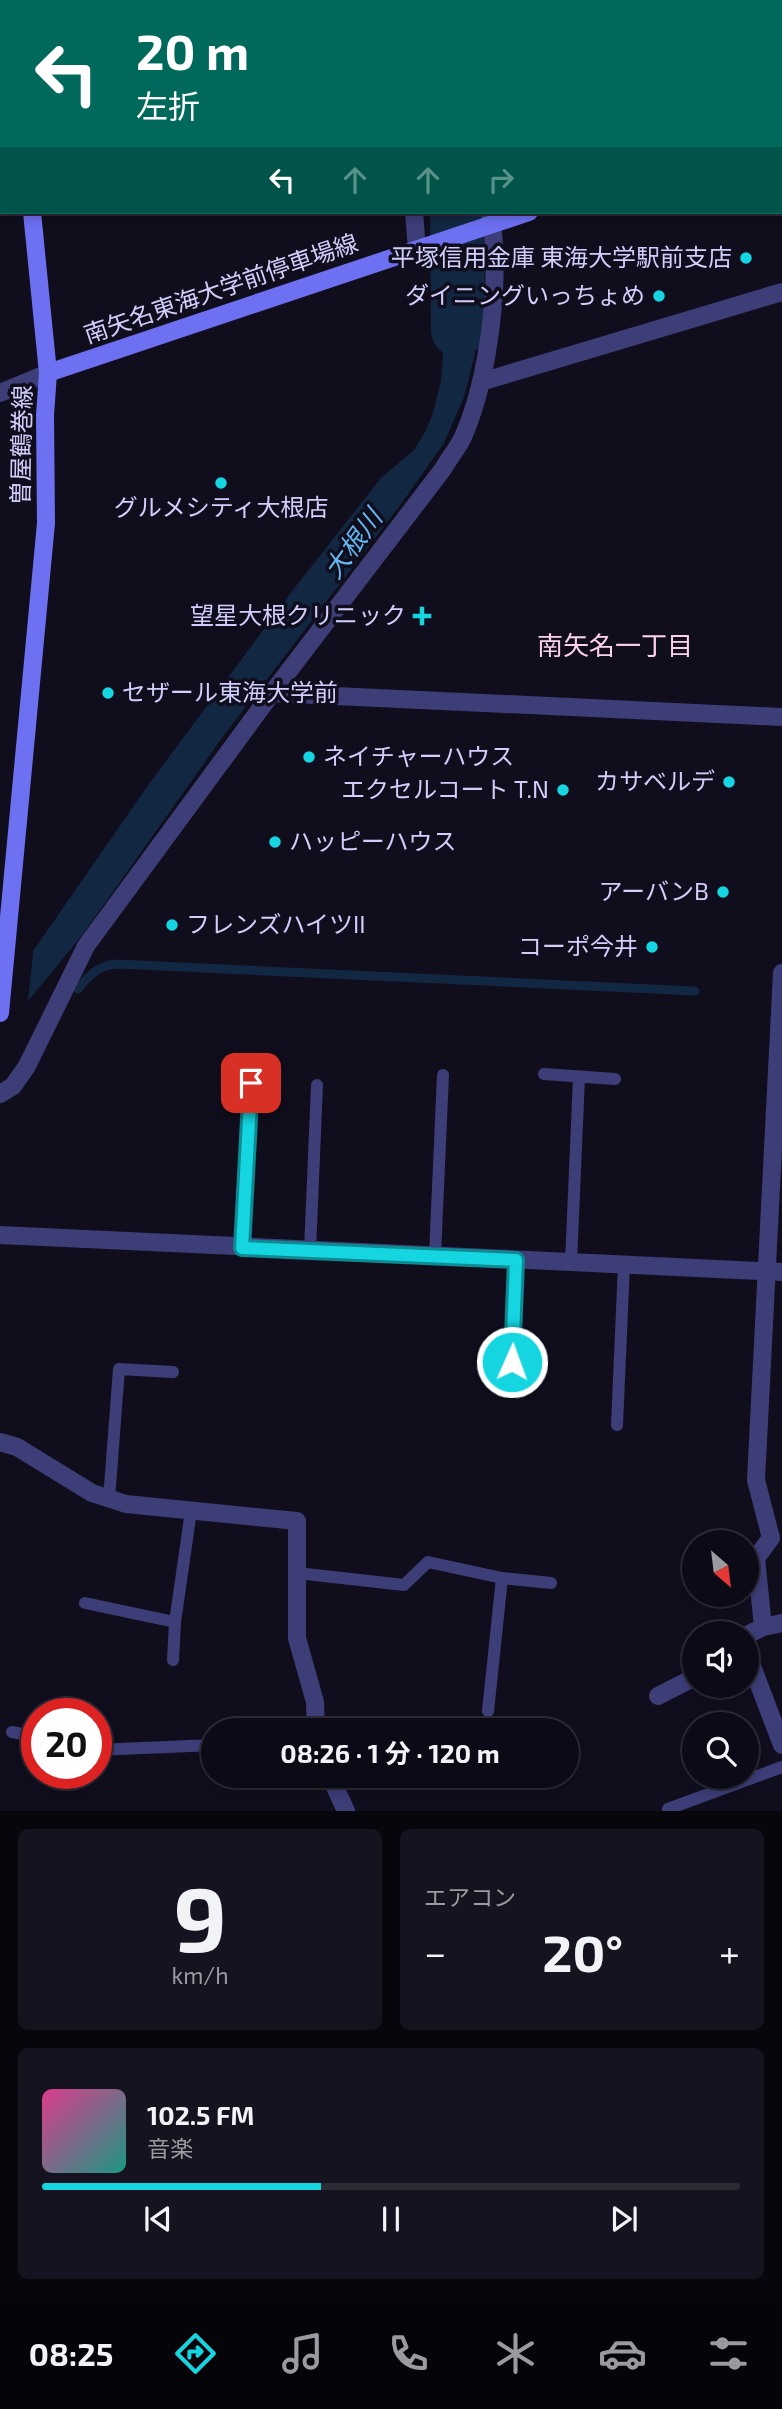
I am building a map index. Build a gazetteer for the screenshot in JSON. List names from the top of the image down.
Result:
{
  "streets": {
    "main road": ["南矢名東海大学前停車場線", "曽屋鶴巻線"]
  },
  "crossings": [
    ["南矢名東海大学前停車場線", "曽屋鶴巻線"]
  ],
  "districts": ["南矢名一丁目"],
  "water": ["大根川"],
  "places": {
    "other": [
      "平塚信用金庫 東海大学駅前支店",
      "ダイニングいっちょめ",
      "グルメシティ大根店",
      "セザール東海大学前",
      "ネイチャーハウス",
      "カサベルデ",
      "エクセルコート T.N",
      "ハッピーハウス",
      "アーバンB",
      "フレンズハイツII",
      "コーポ今井"
    ],
    "health": ["望星大根クリニック"]
  },
  "north": "bottom right",
  "page": {
    "turn": ["20 m", "左折"],
    "limit": "20",
    "trip": "08:26 · 1 分 · 120 m",
    "tile": [
      ["9", "km/h"],
      "エアコン"
    ],
    "heat": ["−", "20°", "+"],
    "song": ["102.5 FM", "音楽"],
    "tabs": "08:25"
  }
}
